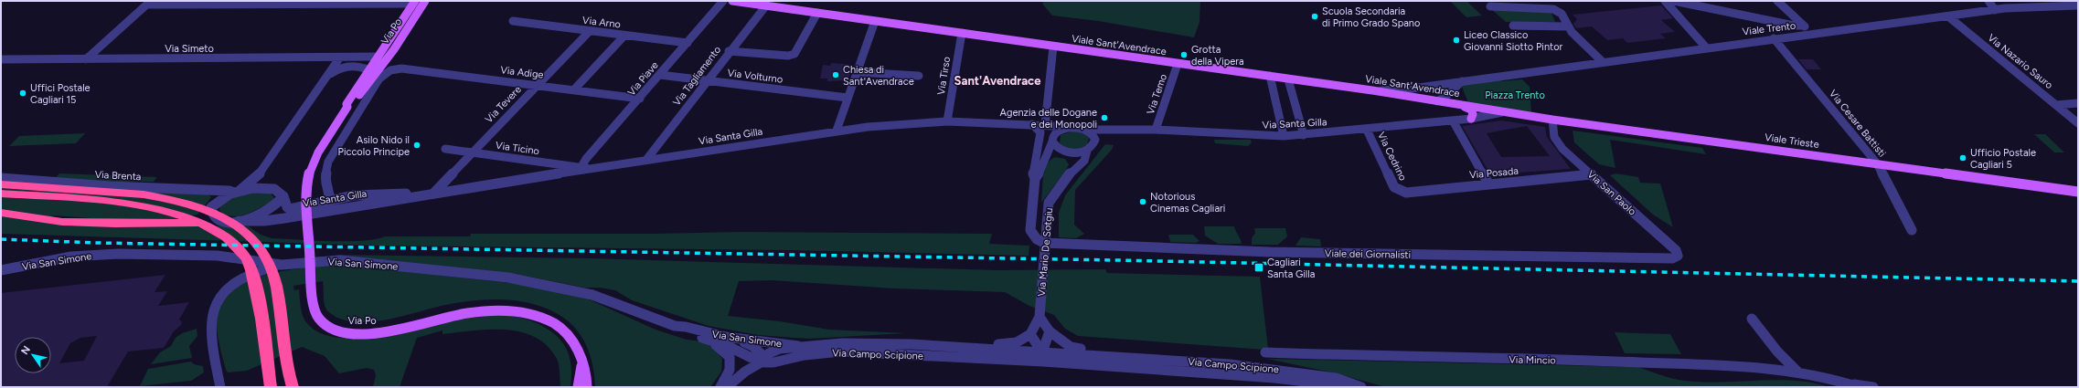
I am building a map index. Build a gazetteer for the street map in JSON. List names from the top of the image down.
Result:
{
  "streets": {
    "main road": ["Via Po", "Viale Sant'Avendrace", "Viale Trieste"],
    "street": [
      "Via Arno",
      "Viale Trento",
      "Via Simeto",
      "Via Nazario Sauro",
      "Via Adige",
      "Via Tagliamento",
      "Via Volturno",
      "Via Tirso",
      "Via Piave",
      "Via Temo",
      "Via Tevere",
      "Via Santa Gilla",
      "Via Cesare Battisti",
      "Via Ticino",
      "Via Cedrino",
      "Via Posada",
      "Via Brenta",
      "Via San Paolo",
      "Via Mario De Sotgiu",
      "Viale dei Giornalisti",
      "Via San Simone",
      "Via Campo Scipione",
      "Via Mincio"
    ]
  },
  "crossings": [
    ["Via Arno", "Via Piave"],
    ["Via Arno", "Via Tevere"],
    ["Viale Trento", "Viale Sant'Avendrace"],
    ["Viale Trento", "Via Nazario Sauro"],
    ["Viale Trento", "Via Cesare Battisti"],
    ["Via Po", "Via Simeto"],
    ["Viale Sant'Avendrace", "Via Tagliamento"],
    ["Viale Sant'Avendrace", "Via Tirso"],
    ["Viale Sant'Avendrace", "Via Temo"],
    ["Viale Sant'Avendrace", "Via Santa Gilla"],
    ["Viale Sant'Avendrace", "Viale Trieste"],
    ["Via Adige", "Via Piave"],
    ["Via Adige", "Via Tevere"],
    ["Via Tagliamento", "Via Volturno"],
    ["Via Tagliamento", "Via Santa Gilla"],
    ["Via Volturno", "Via Piave"],
    ["Via Tirso", "Via Santa Gilla"],
    ["Via Piave", "Via Santa Gilla"],
    ["Via Piave", "Via Ticino"],
    ["Via Temo", "Via Santa Gilla"],
    ["Via Tevere", "Via Santa Gilla"],
    ["Via Tevere", "Via Ticino"],
    ["Via Santa Gilla", "Viale Trieste"],
    ["Via Santa Gilla", "Via Ticino"],
    ["Via Santa Gilla", "Via Cedrino"],
    ["Via Santa Gilla", "Via Mario De Sotgiu"],
    ["Via Santa Gilla", "Viale dei Giornalisti"],
    ["Via Cesare Battisti", "Viale Trieste"],
    ["Viale Trieste", "Via San Paolo"],
    ["Via Cedrino", "Via Posada"],
    ["Via Posada", "Via San Paolo"],
    ["Via San Paolo", "Viale dei Giornalisti"],
    ["Via Mario De Sotgiu", "Viale dei Giornalisti"],
    ["Via Mario De Sotgiu", "Via Campo Scipione"],
    ["Via San Simone", "Via Campo Scipione"]
  ],
  "districts": ["Sant'Avendrace"],
  "parks": ["Piazza Trento"],
  "places": {
    "other": [
      "Scuola Secondaria di Primo Grado Spano",
      "Liceo Classico Giovanni Siotto Pintor",
      "Grotta della Vipera",
      "Chiesa di Sant'Avendrace",
      "Uffici Postale Cagliari 15",
      "Agenzia delle Dogane e dei Monopoli",
      "Asilo Nido il Piccolo Principe",
      "Ufficio Postale Cagliari 5",
      "Notorious Cinemas Cagliari"
    ],
    "transit": ["Cagliari Santa Gilla"]
  },
  "north": "top left"
}
